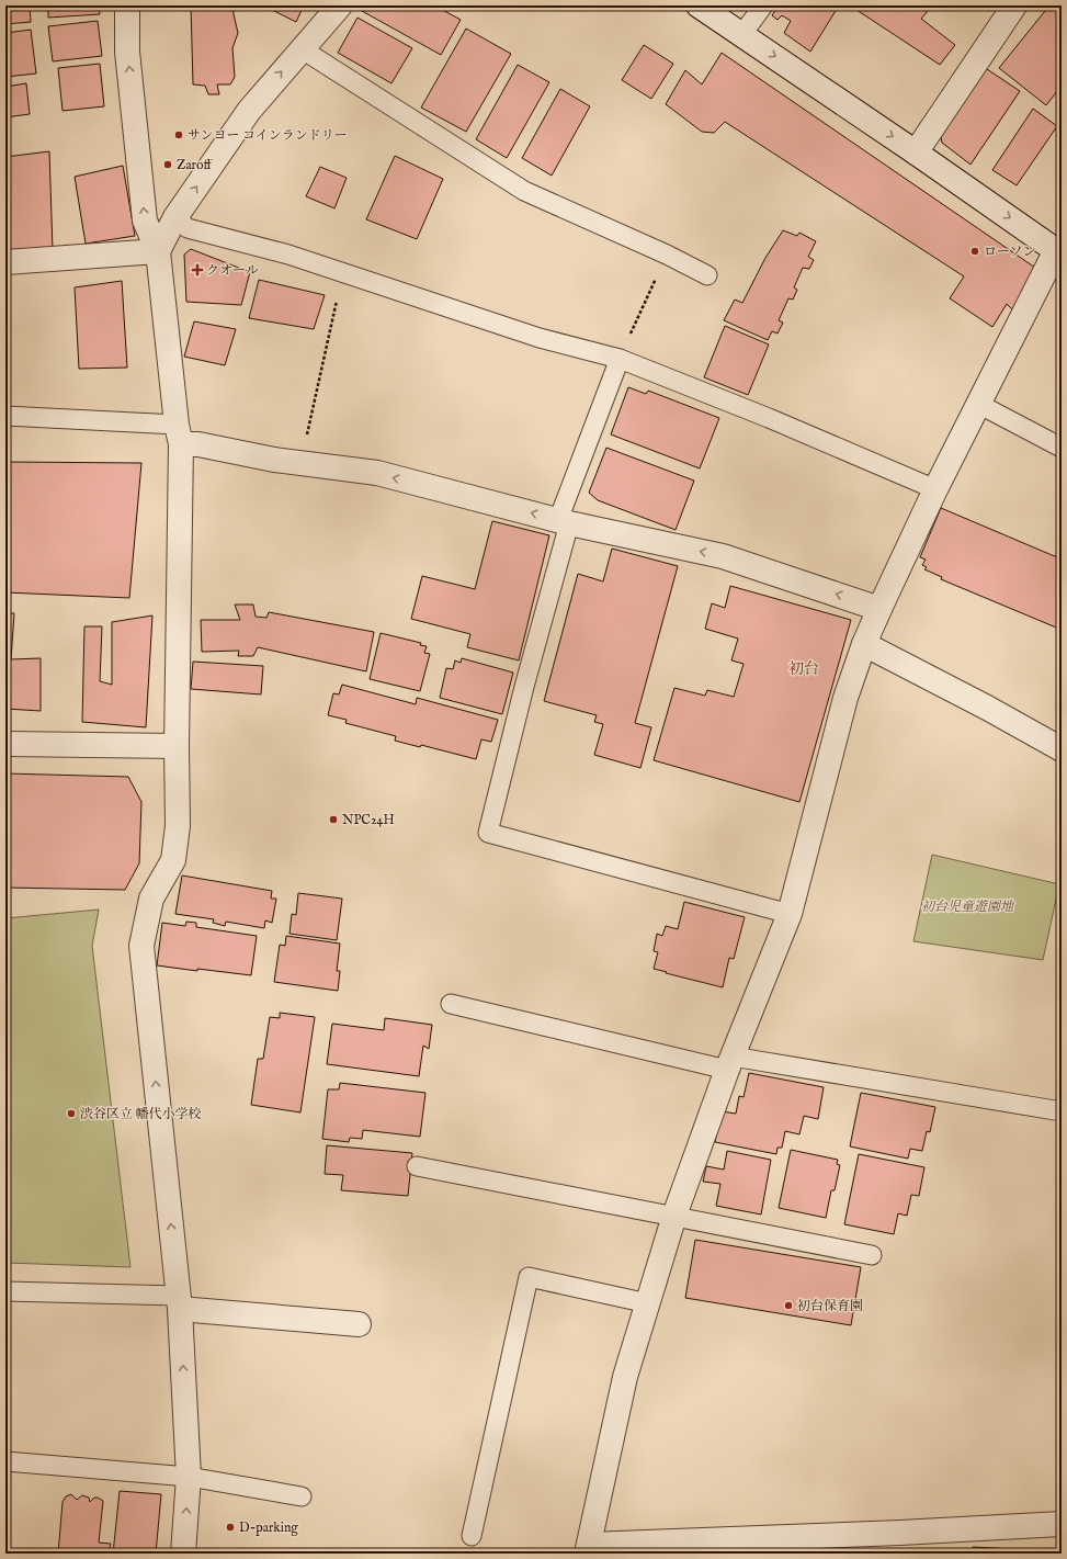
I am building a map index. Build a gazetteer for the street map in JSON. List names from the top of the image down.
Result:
{
  "districts": ["初台"],
  "parks": ["初台児童遊園地"],
  "places": {
    "other": [
      "サンヨー コインランドリー",
      "Zaroff",
      "ローソン",
      "NPC24H",
      "渋谷区立 幡代小学校",
      "初台保育園",
      "D-parking"
    ],
    "health": ["クオール"]
  }
}
